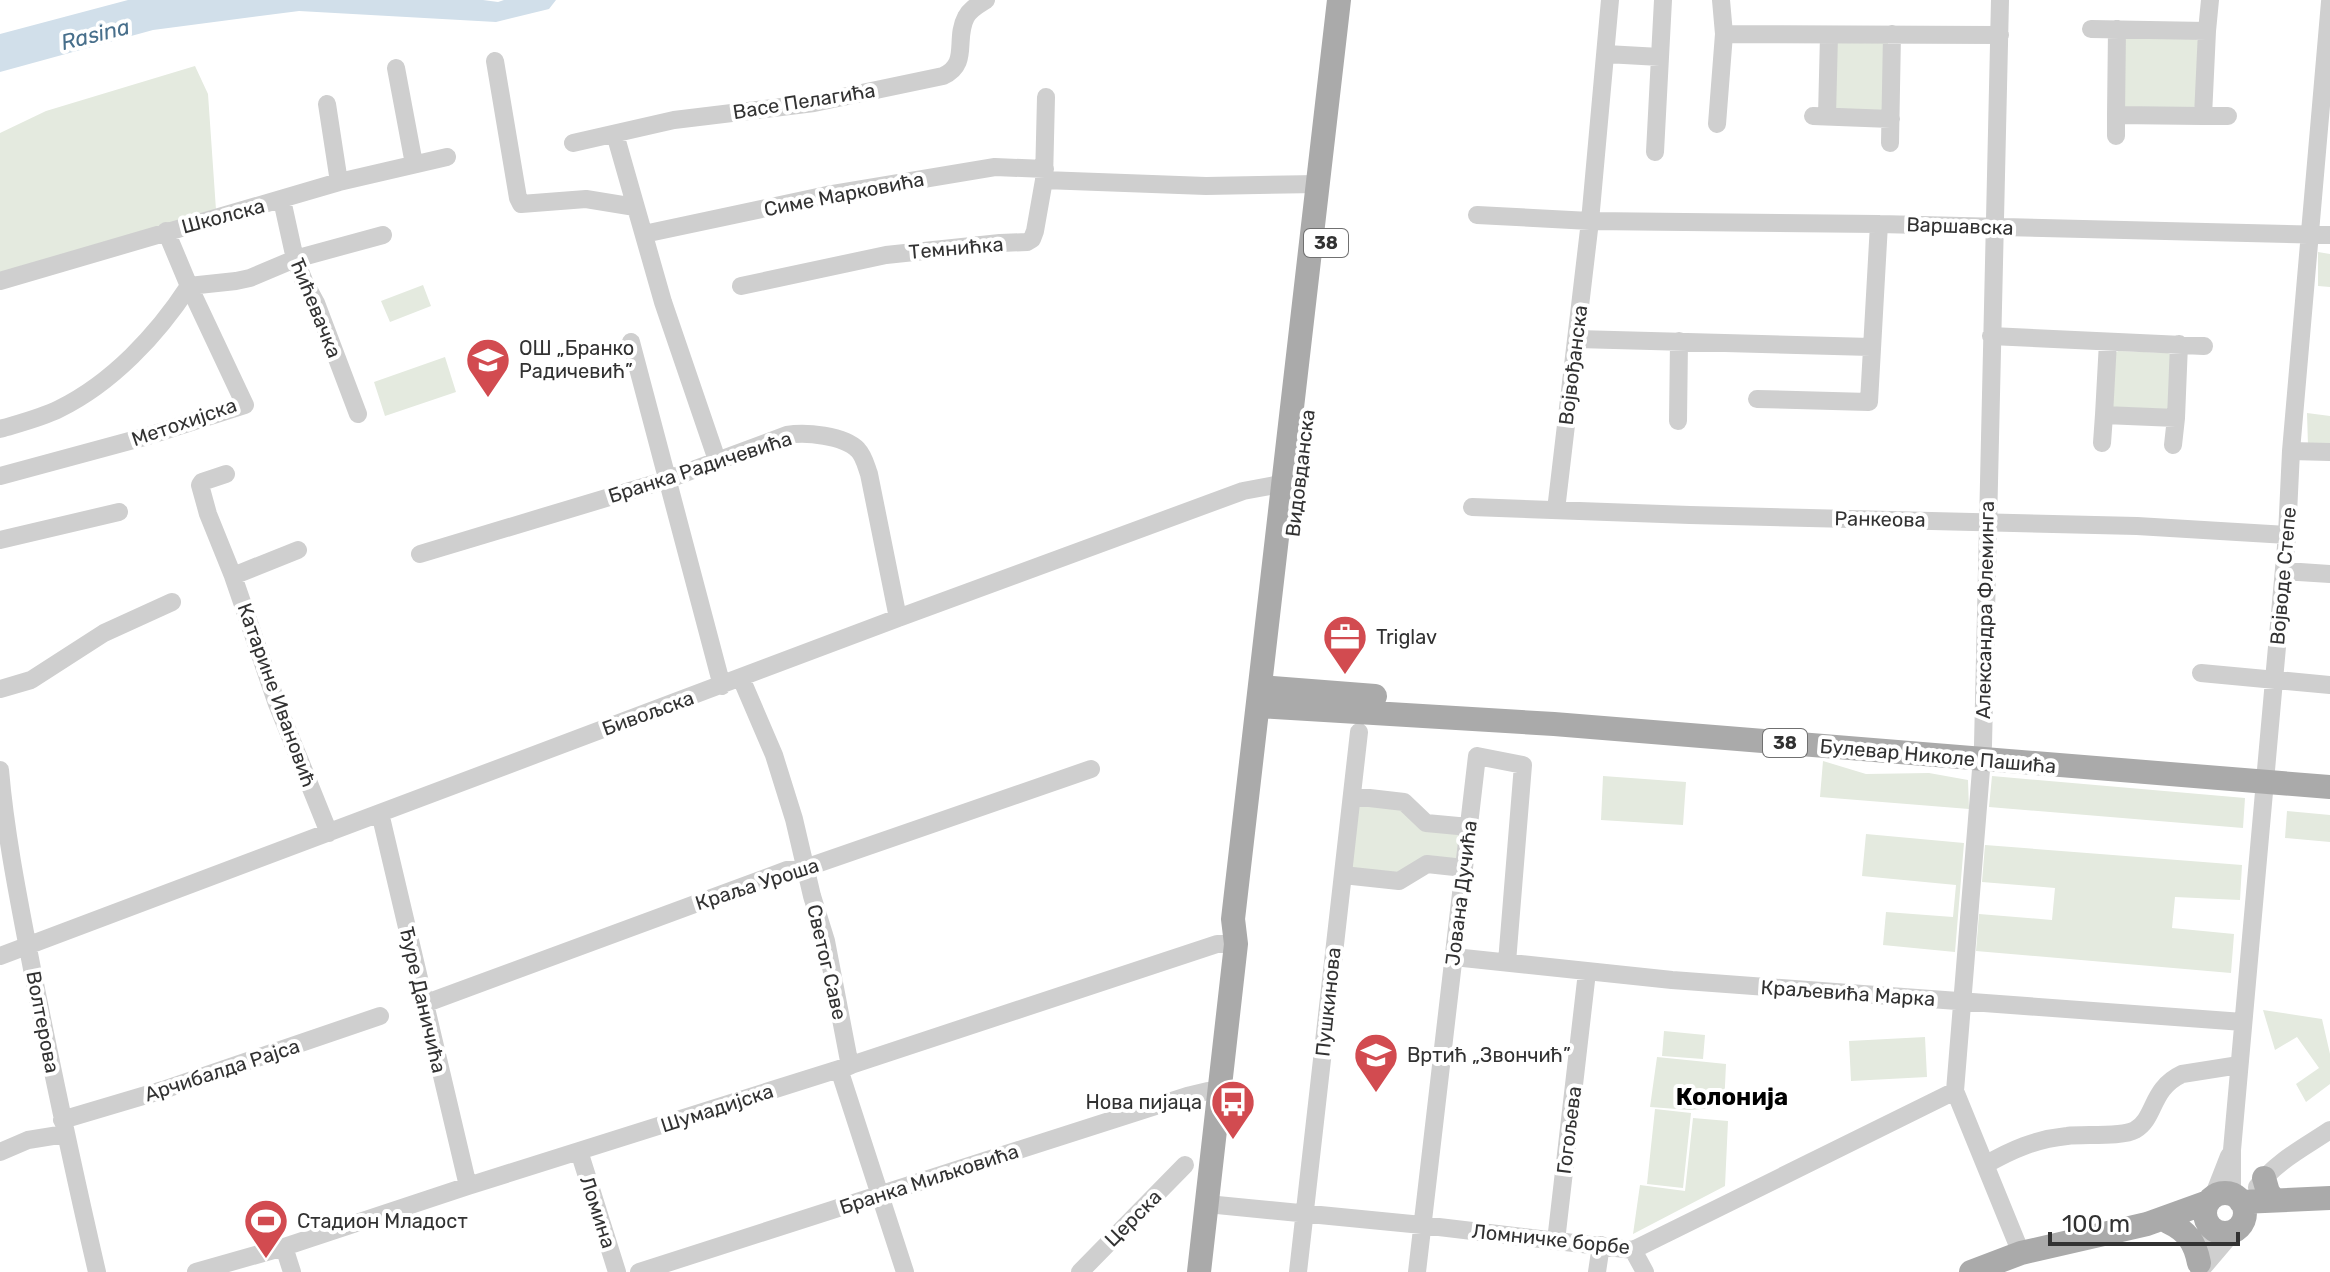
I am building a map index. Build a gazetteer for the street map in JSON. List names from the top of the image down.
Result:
{
  "streets": {
    "main road": ["38", "Видовданска", "Булевар Николе Пашића"],
    "street": [
      "Васе Пелагића",
      "Симе Марковића",
      "Школска",
      "Варшавска",
      "Темнићка",
      "Ћићевачка",
      "Војвођанска",
      "Метохијска",
      "Бранка Радичевића",
      "Ранкеова",
      "Војводе Степе",
      "Александра Флеминга",
      "Катарине Ивановић",
      "Бивољска",
      "Краља Уроша",
      "Јована Дучића",
      "Светог Саве",
      "Краљевића Марка",
      "Ђуре Даничића",
      "Пушкинова",
      "Волтерова",
      "Арчибалда Рајса",
      "Шумадијска",
      "Гогољева",
      "Бранка Миљковића",
      "Ломина",
      "Церска",
      "Ломничке борбе"
    ]
  },
  "crossings": [
    ["Симе Марковића", "Темнићка"],
    ["Симе Марковића", "Видовданска"],
    ["Школска", "Ћићевачка"],
    ["Варшавска", "Војвођанска"],
    ["Варшавска", "Војводе Степе"],
    ["Варшавска", "Александра Флеминга"],
    ["Војвођанска", "Ранкеова"],
    ["Бранка Радичевића", "Бивољска"],
    ["Видовданска", "Бивољска"],
    ["Видовданска", "Булевар Николе Пашића"],
    ["Видовданска", "Шумадијска"],
    ["Видовданска", "Бранка Миљковића"],
    ["Видовданска", "Ломничке борбе"],
    ["Ранкеова", "Војводе Степе"],
    ["Ранкеова", "Александра Флеминга"],
    ["Војводе Степе", "Булевар Николе Пашића"],
    ["Војводе Степе", "Краљевића Марка"],
    ["Александра Флеминга", "Булевар Николе Пашића"],
    ["Александра Флеминга", "Краљевића Марка"],
    ["Александра Флеминга", "Ломничке борбе"],
    ["Катарине Ивановић", "Бивољска"],
    ["Бивољска", "Светог Саве"],
    ["Бивољска", "Ђуре Даничића"],
    ["Бивољска", "Волтерова"],
    ["Краља Уроша", "Светог Саве"],
    ["Краља Уроша", "Ђуре Даничића"],
    ["Јована Дучића", "Краљевића Марка"],
    ["Јована Дучића", "Ломничке борбе"],
    ["Светог Саве", "Шумадијска"],
    ["Светог Саве", "Бранка Миљковића"],
    ["Краљевића Марка", "Гогољева"],
    ["Ђуре Даничића", "Шумадијска"],
    ["Пушкинова", "Ломничке борбе"],
    ["Волтерова", "Арчибалда Рајса"],
    ["Шумадијска", "Ломина"],
    ["Гогољева", "Ломничке борбе"]
  ],
  "districts": ["Колонија"],
  "water": ["Rasina"],
  "places": {
    "school or university": ["ОШ „Бранко Радичевић”", "Вртић „Звончић”"],
    "office": ["Triglav"],
    "bus stop": ["Нова пијаца"],
    "sports": ["Стадион Младост"]
  },
  "scale_bar": "100 m"
}
